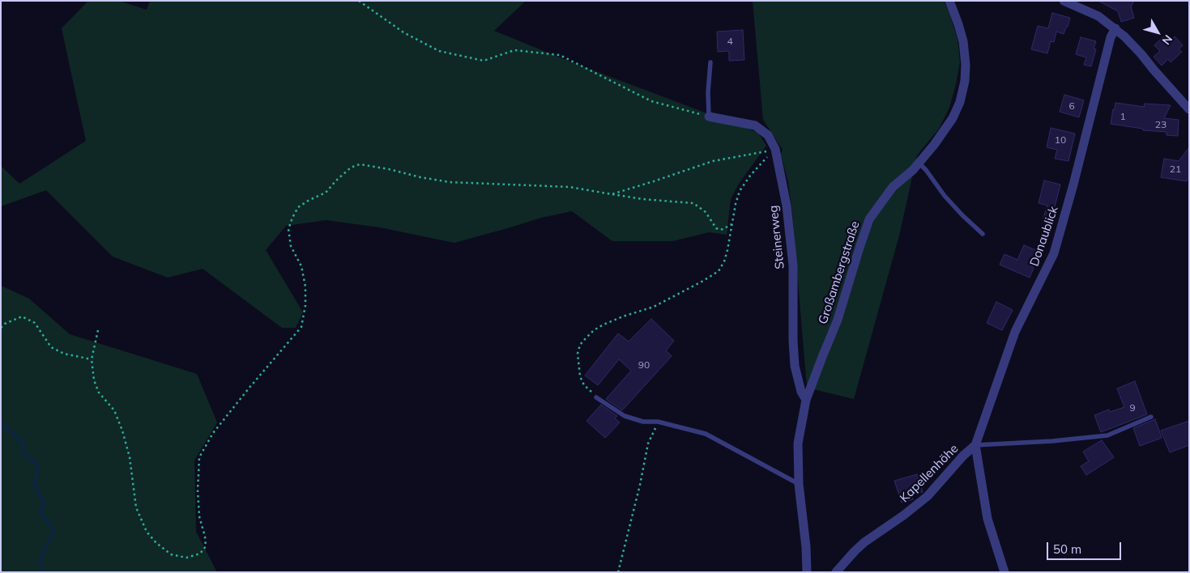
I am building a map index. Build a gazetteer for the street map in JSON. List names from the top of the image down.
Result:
{
  "streets": {
    "street": [
      "Donaublick",
      "Steinerweg",
      "Großambergstraße",
      "Kapellenhöhe"
    ]
  },
  "crossings": [
    ["Donaublick", "Kapellenhöhe"],
    ["Steinerweg", "Großambergstraße"]
  ],
  "house_numbers": [
    "4",
    "6",
    "1",
    "23",
    "10",
    "21",
    "90",
    "9"
  ],
  "scale_bar": "50 m",
  "north": "bottom right"
}
